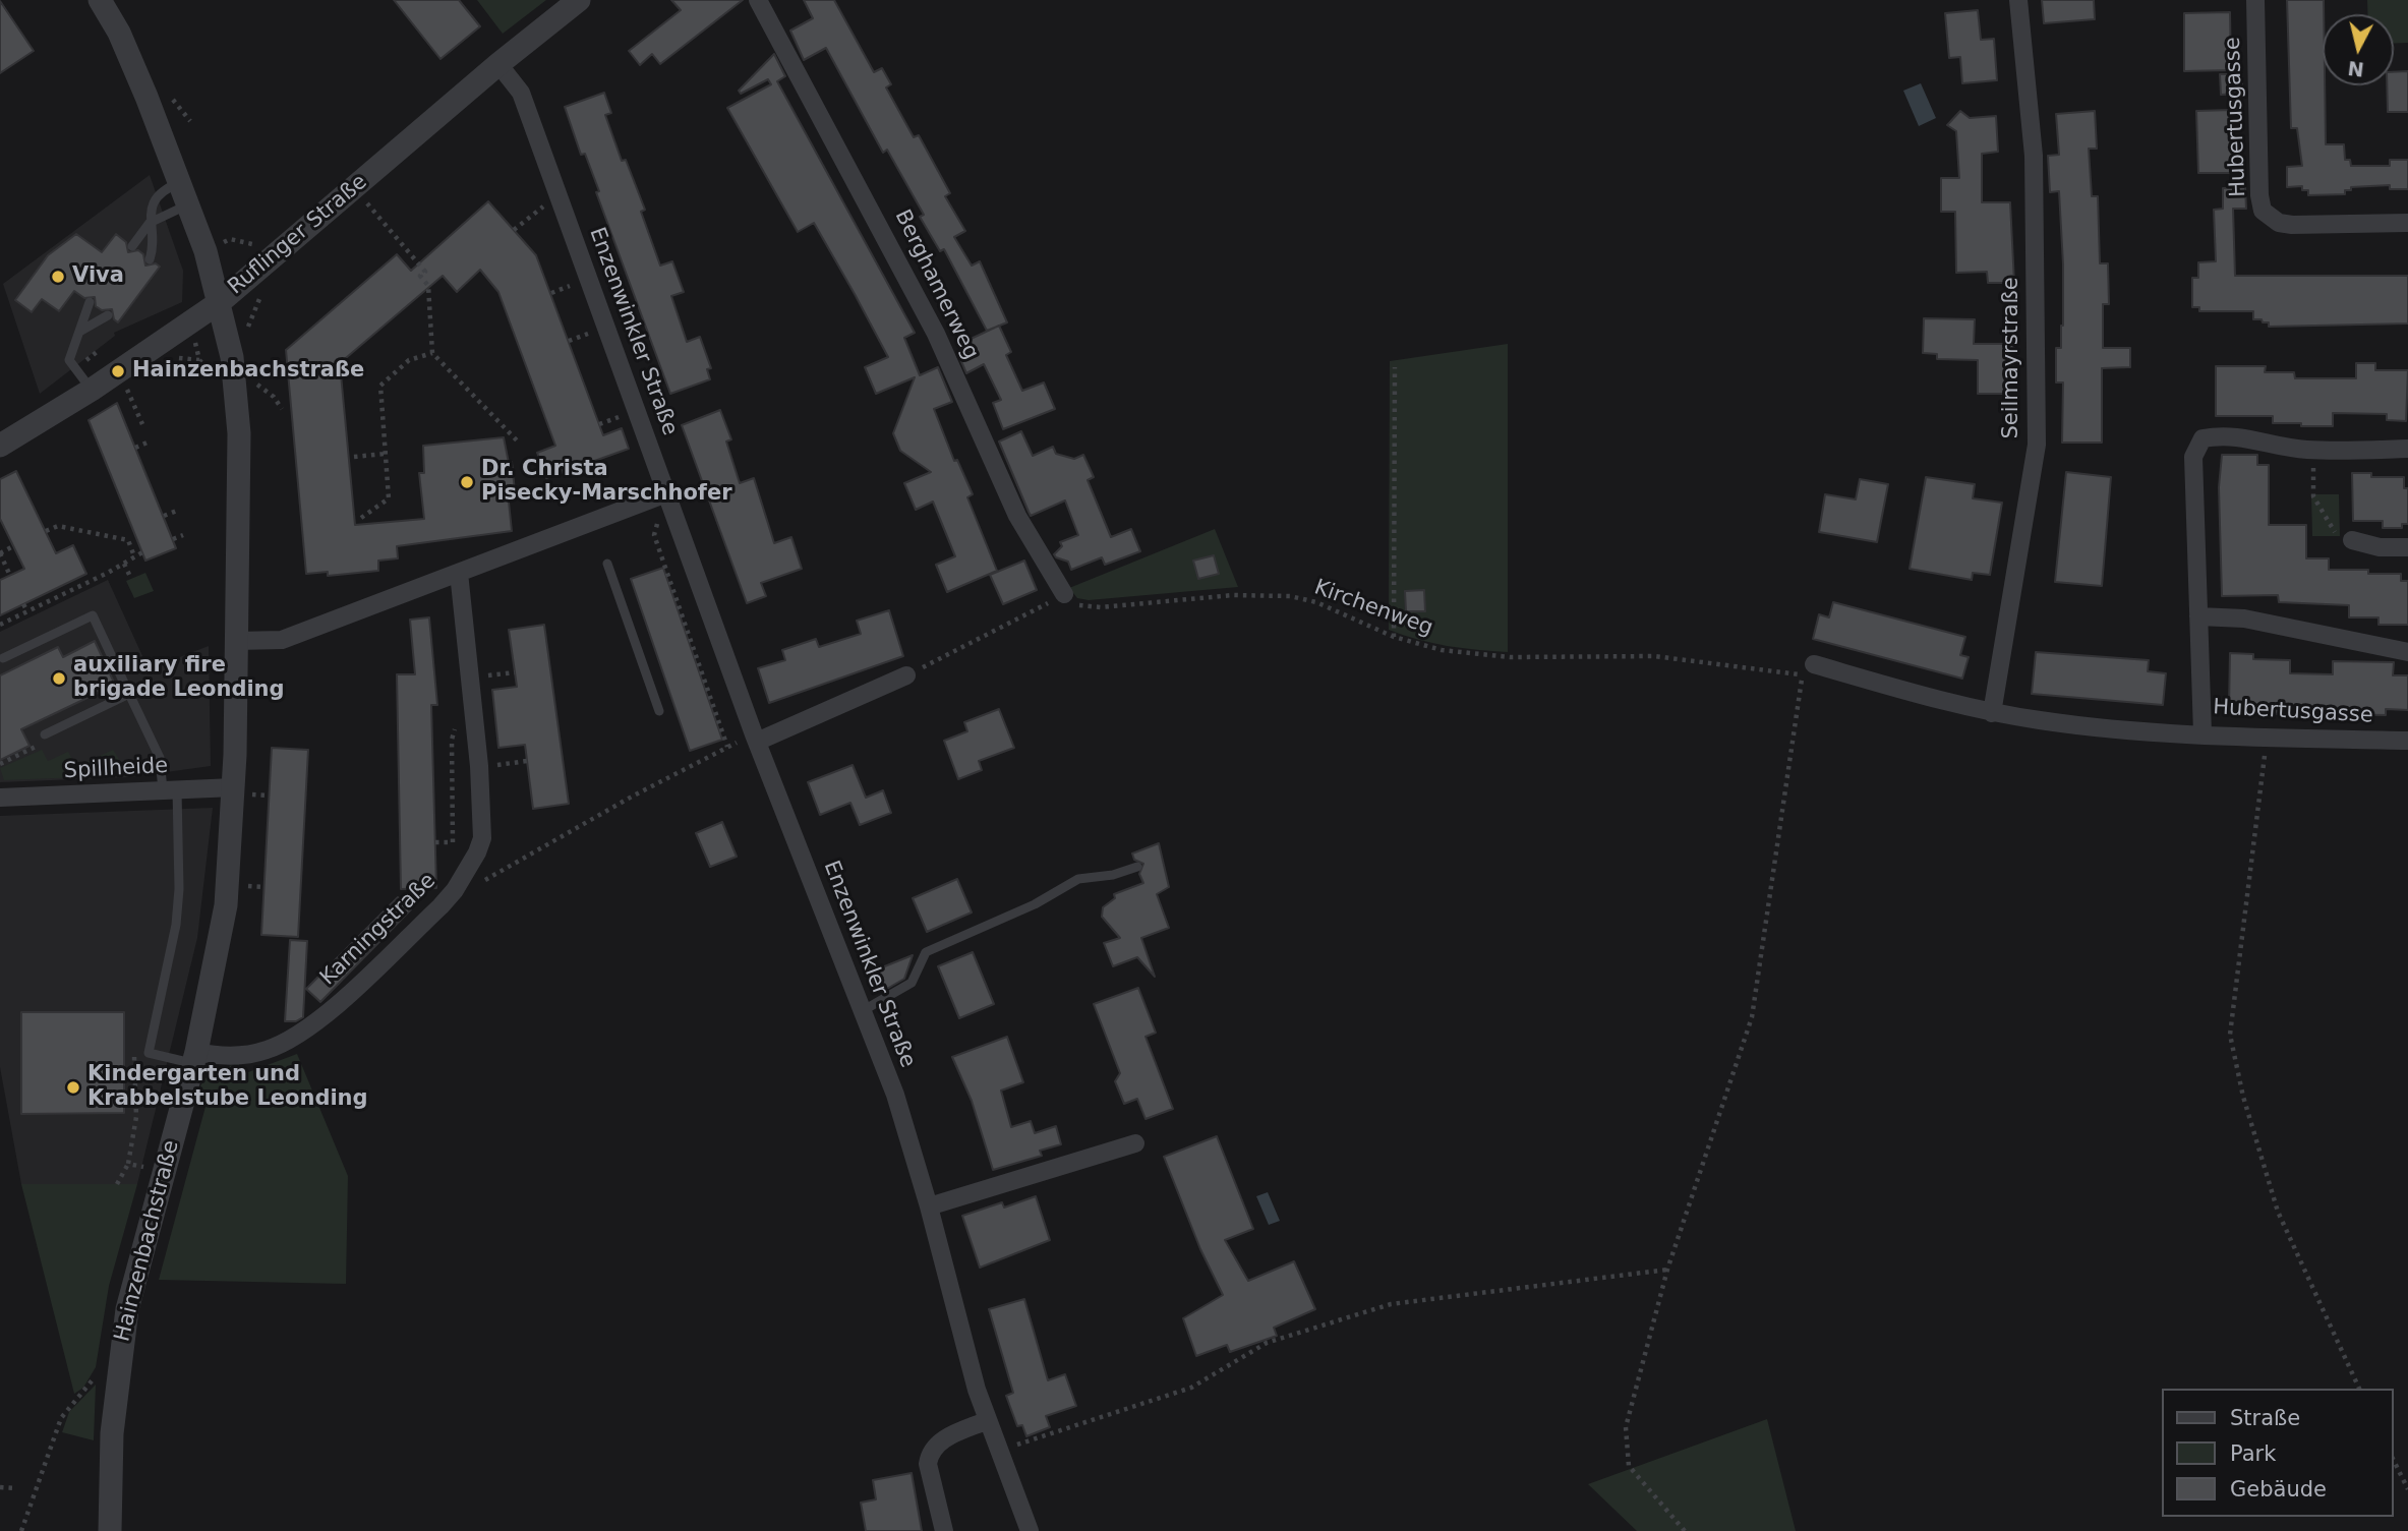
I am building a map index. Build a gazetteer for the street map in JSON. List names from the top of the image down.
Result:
{
  "streets": {
    "street": [
      "Hubertusgasse",
      "Ruflinger Straße",
      "Berghamerweg",
      "Enzenwinkler Straße",
      "Seilmayrstraße",
      "Spillheide",
      "Karningstraße",
      "Hainzenbachstraße"
    ],
    "path": ["Kirchenweg"]
  },
  "crossings": [
    ["Ruflinger Straße", "Enzenwinkler Straße"],
    ["Ruflinger Straße", "Hainzenbachstraße"],
    ["Berghamerweg", "Kirchenweg"],
    ["Spillheide", "Hainzenbachstraße"],
    ["Karningstraße", "Hainzenbachstraße"]
  ],
  "places": [
    "Viva",
    "Hainzenbachstraße",
    "Dr. Christa Pisecky-Marschhofer",
    "auxiliary fire brigade Leonding",
    "Kindergarten und Krabbelstube Leonding"
  ],
  "legend": ["Straße", "Park", "Gebäude"],
  "north": "bottom"
}
